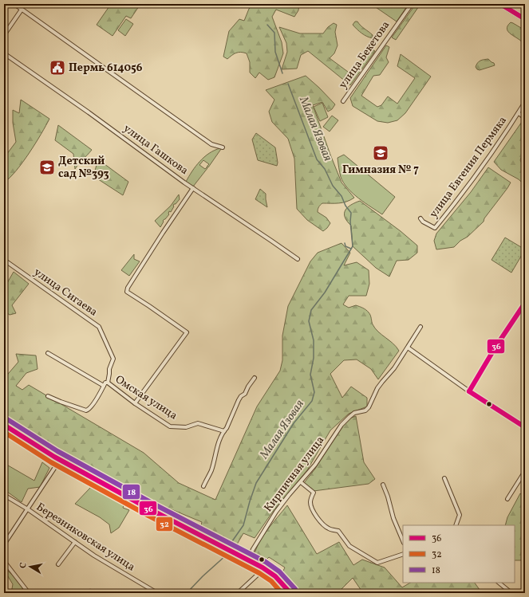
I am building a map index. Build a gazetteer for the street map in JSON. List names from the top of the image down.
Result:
{
  "streets": {
    "street": [
      "улица Бекетова",
      "улица Гашкова",
      "улица Евгения Пермяка",
      "улица Сигаева",
      "Омская улица",
      "Кирпичная улица",
      "Березниковская улица"
    ]
  },
  "crossings": [
    ["улица Сигаева", "Омская улица"]
  ],
  "water": ["Малая Язовая"],
  "places": {
    "public building": ["Пермь 614056"],
    "school or university": ["Гимназия № 7", "Детский сад №393"]
  },
  "lines": ["transit line 36", "transit line 18", "transit line 32"],
  "legend": ["36", "32", "18"],
  "north": "left"
}
